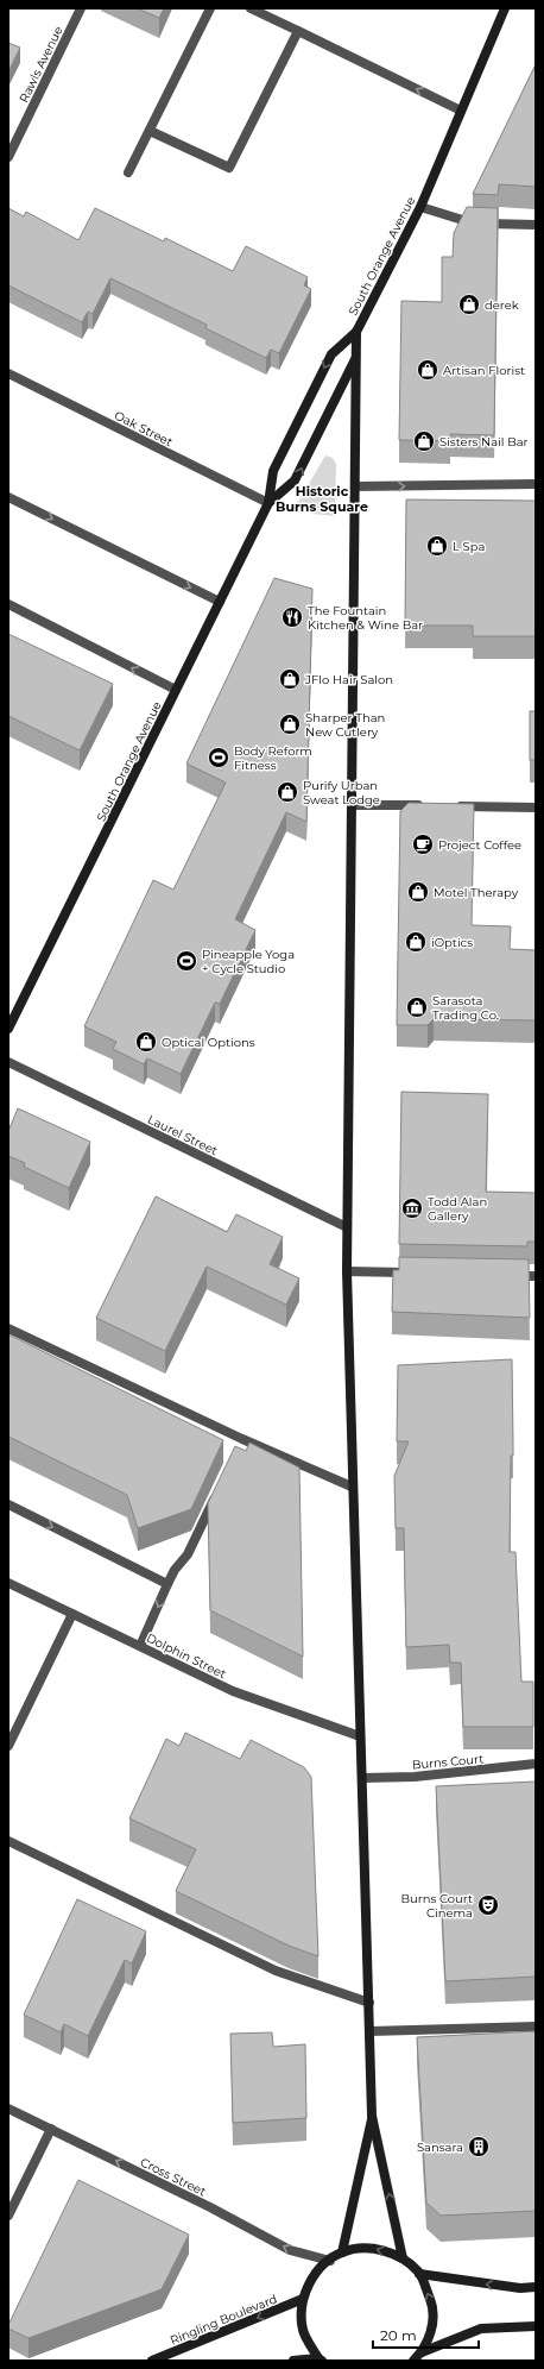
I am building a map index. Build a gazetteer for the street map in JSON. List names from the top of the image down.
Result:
{
  "streets": {
    "street": [
      "Rawls Avenue",
      "South Orange Avenue",
      "Oak Street",
      "Laurel Street",
      "Dolphin Street",
      "Burns Court",
      "Cross Street",
      "Ringling Boulevard"
    ]
  },
  "crossings": [
    ["South Orange Avenue", "Oak Street"]
  ],
  "one_way": ["Cross Street", "Ringling Boulevard"],
  "districts": ["Historic Burns Square"],
  "places": {
    "shop": [
      "derek",
      "Artisan Florist",
      "Sisters Nail Bar",
      "L Spa",
      "JFlo Hair Salon",
      "Sharper Than New Cutlery",
      "Purify Urban Sweat Lodge",
      "Motel Therapy",
      "iOptics",
      "Sarasota Trading Co.",
      "Optical Options"
    ],
    "restaurant": ["The Fountain Kitchen & Wine Bar"],
    "sports": ["Body Reform Fitness", "Pineapple Yoga + Cycle Studio"],
    "cafe": ["Project Coffee"],
    "museum": ["Todd Alan Gallery"],
    "theatre": ["Burns Court Cinema"],
    "building": ["Sansara"]
  },
  "scale_bar": "20 m"
}
